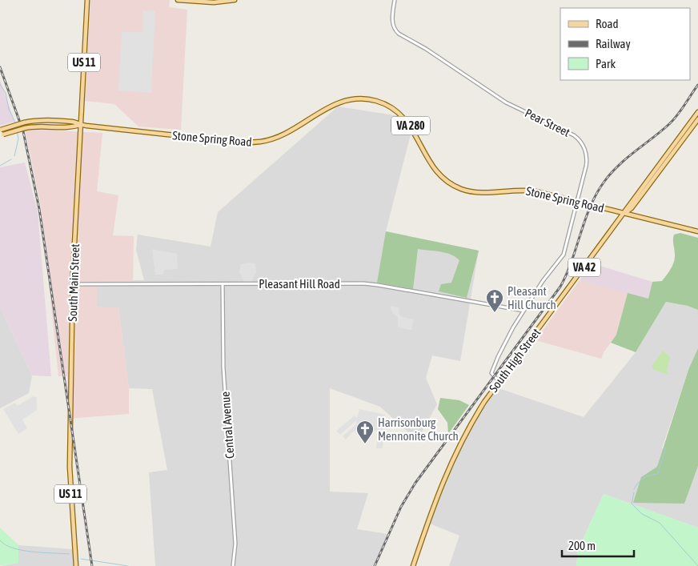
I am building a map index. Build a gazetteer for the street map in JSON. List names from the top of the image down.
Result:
{
  "streets": {
    "main road": [
      "US 11",
      "VA 280",
      "Stone Spring Road",
      "VA 42",
      "South Main Street",
      "South High Street"
    ],
    "street": ["Pear Street", "Pleasant Hill Road", "Central Avenue"]
  },
  "crossings": [
    ["Pear Street", "Stone Spring Road"],
    ["Pear Street", "Pleasant Hill Road"],
    ["Pear Street", "South High Street"],
    ["Stone Spring Road", "VA 42"],
    ["Stone Spring Road", "South Main Street"],
    ["Stone Spring Road", "South High Street"],
    ["VA 42", "South High Street"],
    ["South Main Street", "Pleasant Hill Road"],
    ["Pleasant Hill Road", "Central Avenue"]
  ],
  "places": {
    "church": ["Pleasant Hill Church", "Harrisonburg Mennonite Church"]
  },
  "legend": ["Road", "Railway", "Park"],
  "scale_bar": "200 m"
}
